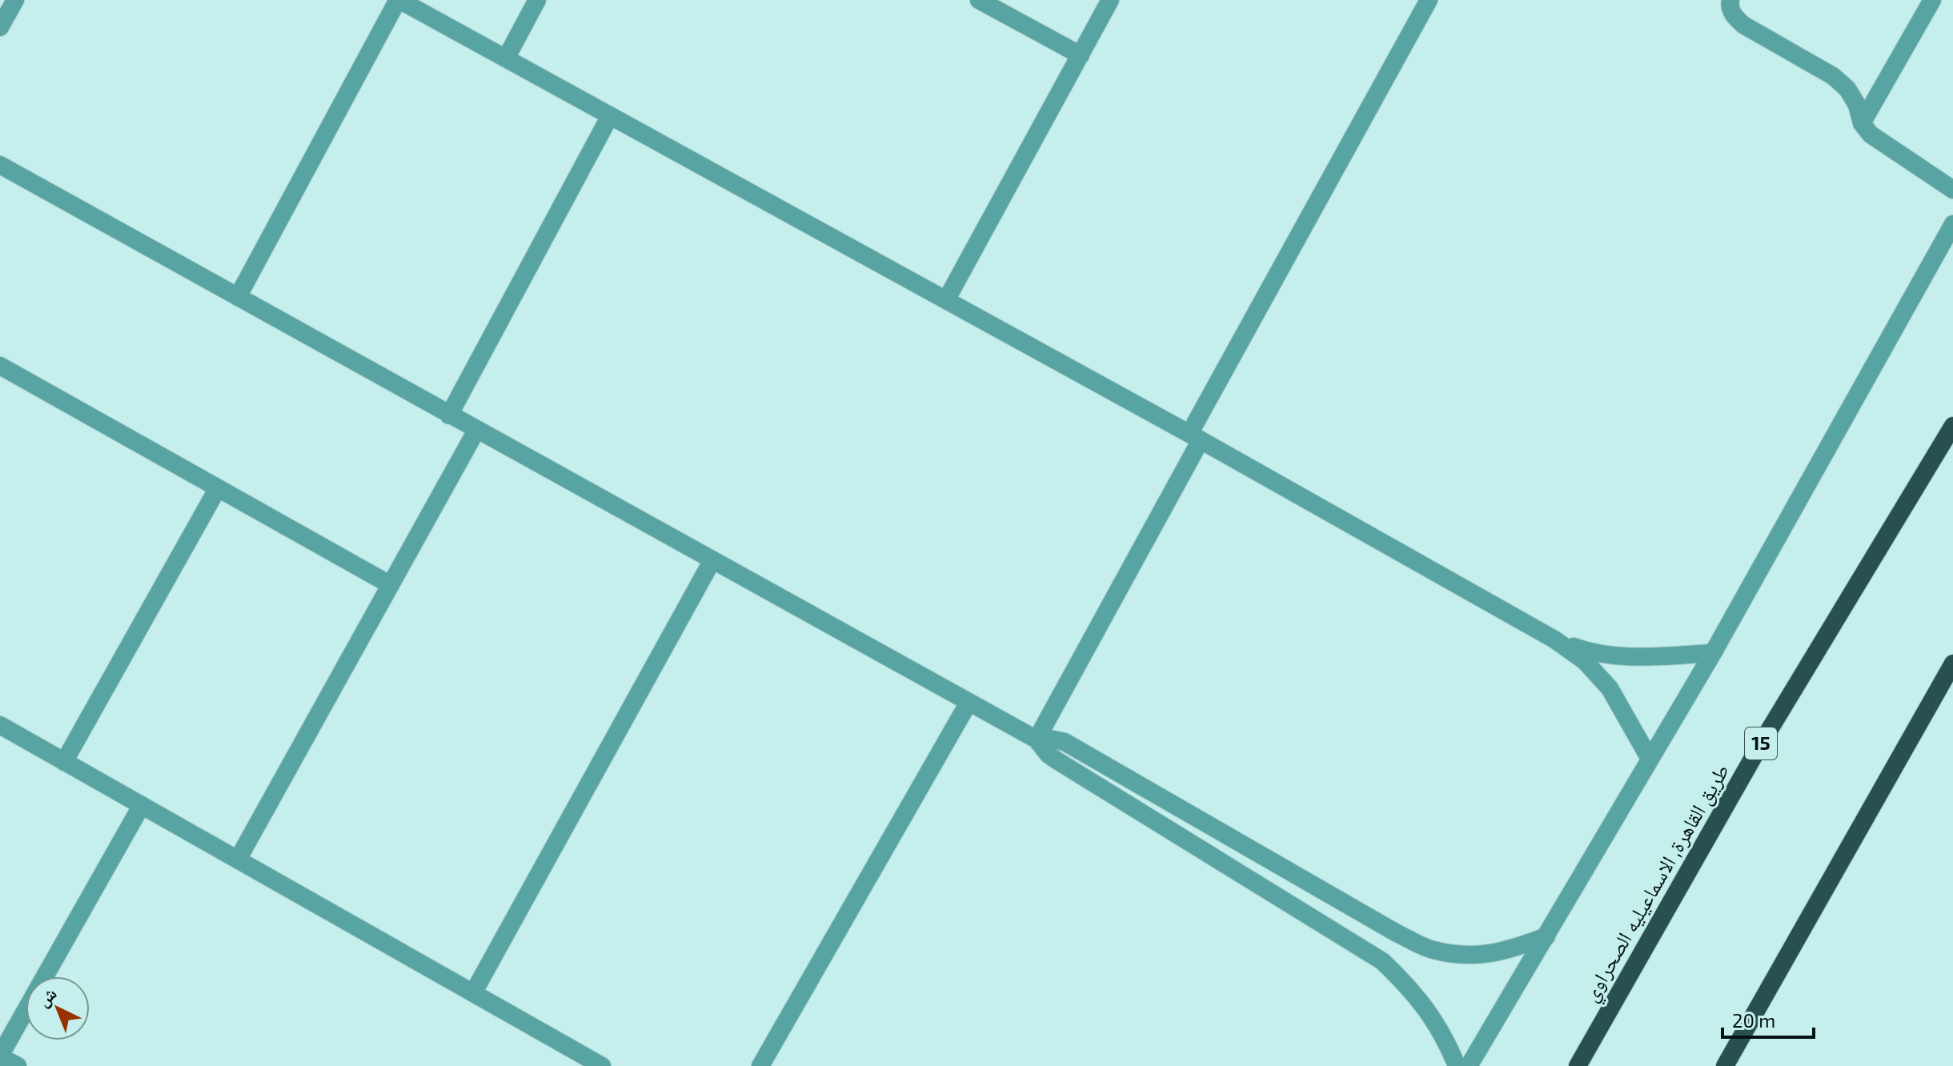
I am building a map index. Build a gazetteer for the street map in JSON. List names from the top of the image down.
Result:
{
  "streets": {
    "highway": ["15", "طريق القاهرة, الاسماعيليه الصحراوي"]
  },
  "scale_bar": "20 m",
  "north": "top left"
}
